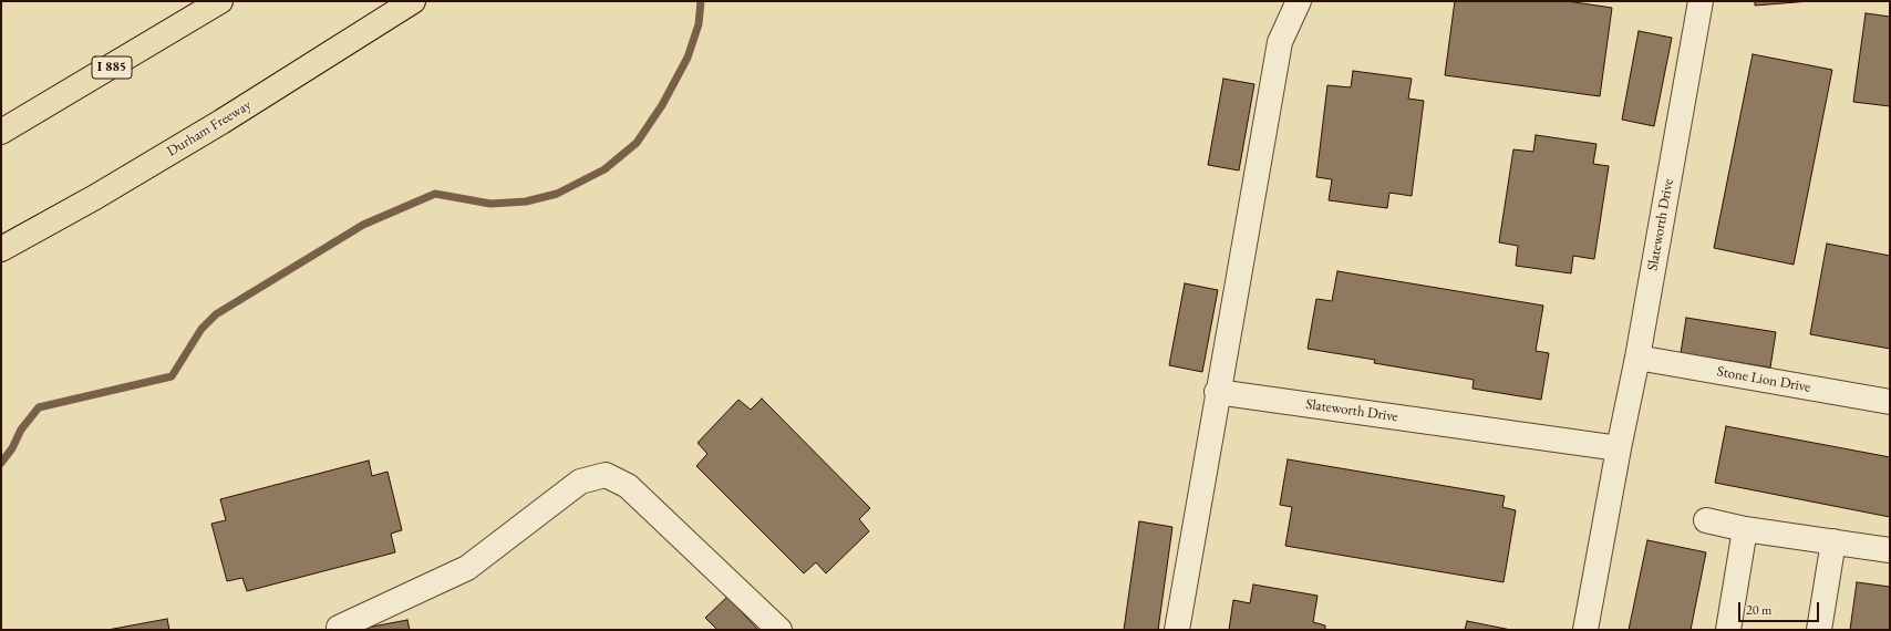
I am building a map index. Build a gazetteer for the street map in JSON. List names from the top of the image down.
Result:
{
  "streets": {
    "highway": ["I 885", "Durham Freeway"],
    "street": ["Slateworth Drive", "Stone Lion Drive"]
  },
  "crossings": [
    ["Slateworth Drive", "Stone Lion Drive"]
  ],
  "scale_bar": "20 m"
}
